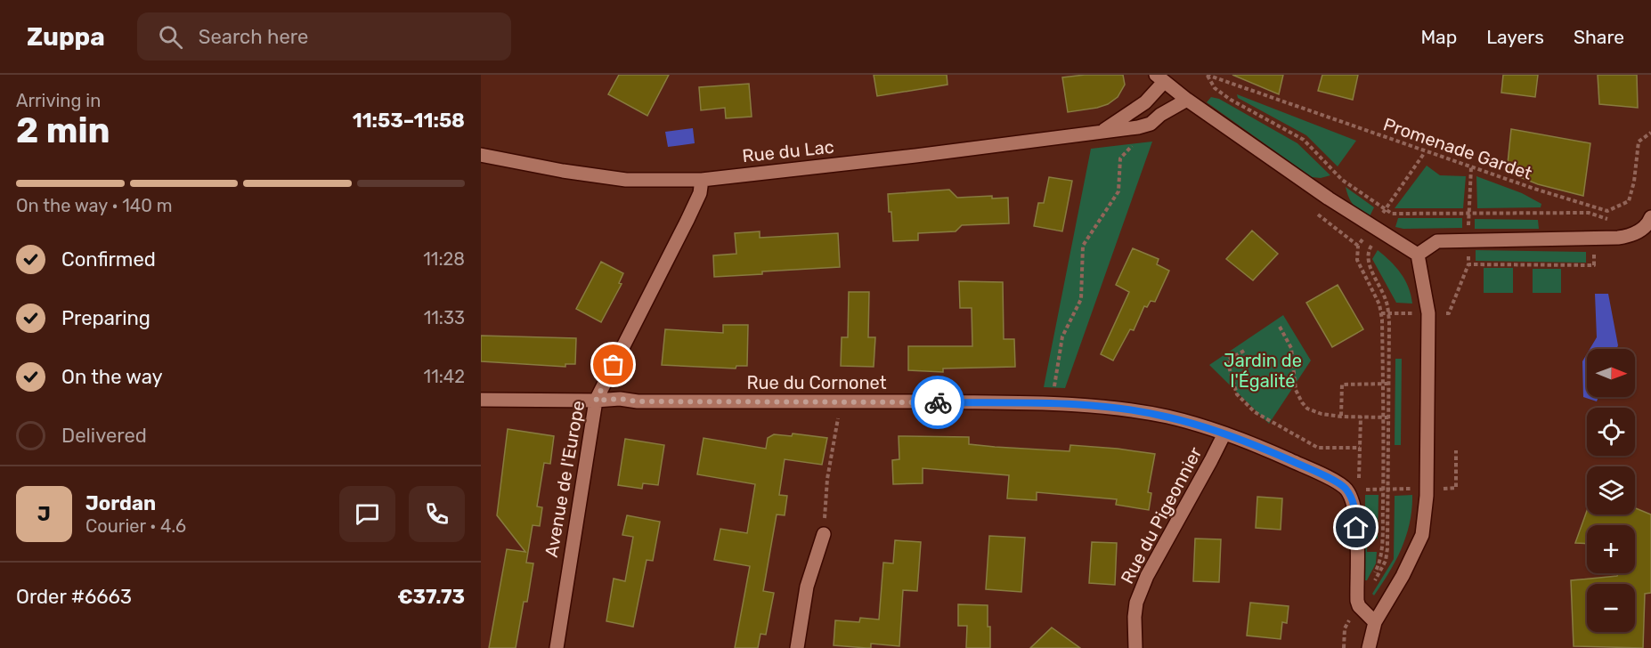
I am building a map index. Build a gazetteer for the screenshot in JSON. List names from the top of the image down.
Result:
{
  "streets": {
    "street": [
      "Rue du Lac",
      "Rue du Cornonet",
      "Avenue de l'Europe",
      "Rue du Pigeonnier"
    ],
    "path": ["Promenade Gardet"]
  },
  "crossings": [
    ["Rue du Lac", "Avenue de l'Europe"],
    ["Rue du Cornonet", "Avenue de l'Europe"],
    ["Rue du Cornonet", "Rue du Pigeonnier"]
  ],
  "parks": ["Jardin de l'Égalité"],
  "north": "right",
  "page": {
    "header": "Zuppa",
    "search": "Search here",
    "nav": ["Map", "Layers", "Share"],
    "heading": ["2 min", "Arriving in", "11:53–11:58"],
    "panel": [
      "Jordan",
      "Courier · 4.6",
      "Order #6663",
      "€37.73"
    ],
    "bar": "On the way · 140 m",
    "list": [
      ["Confirmed", "11:28"],
      ["Preparing", "11:33"],
      ["On the way", "11:42"],
      "Delivered"
    ],
    "map_buttons": ["+", "−"],
    "round": "J"
  }
}
